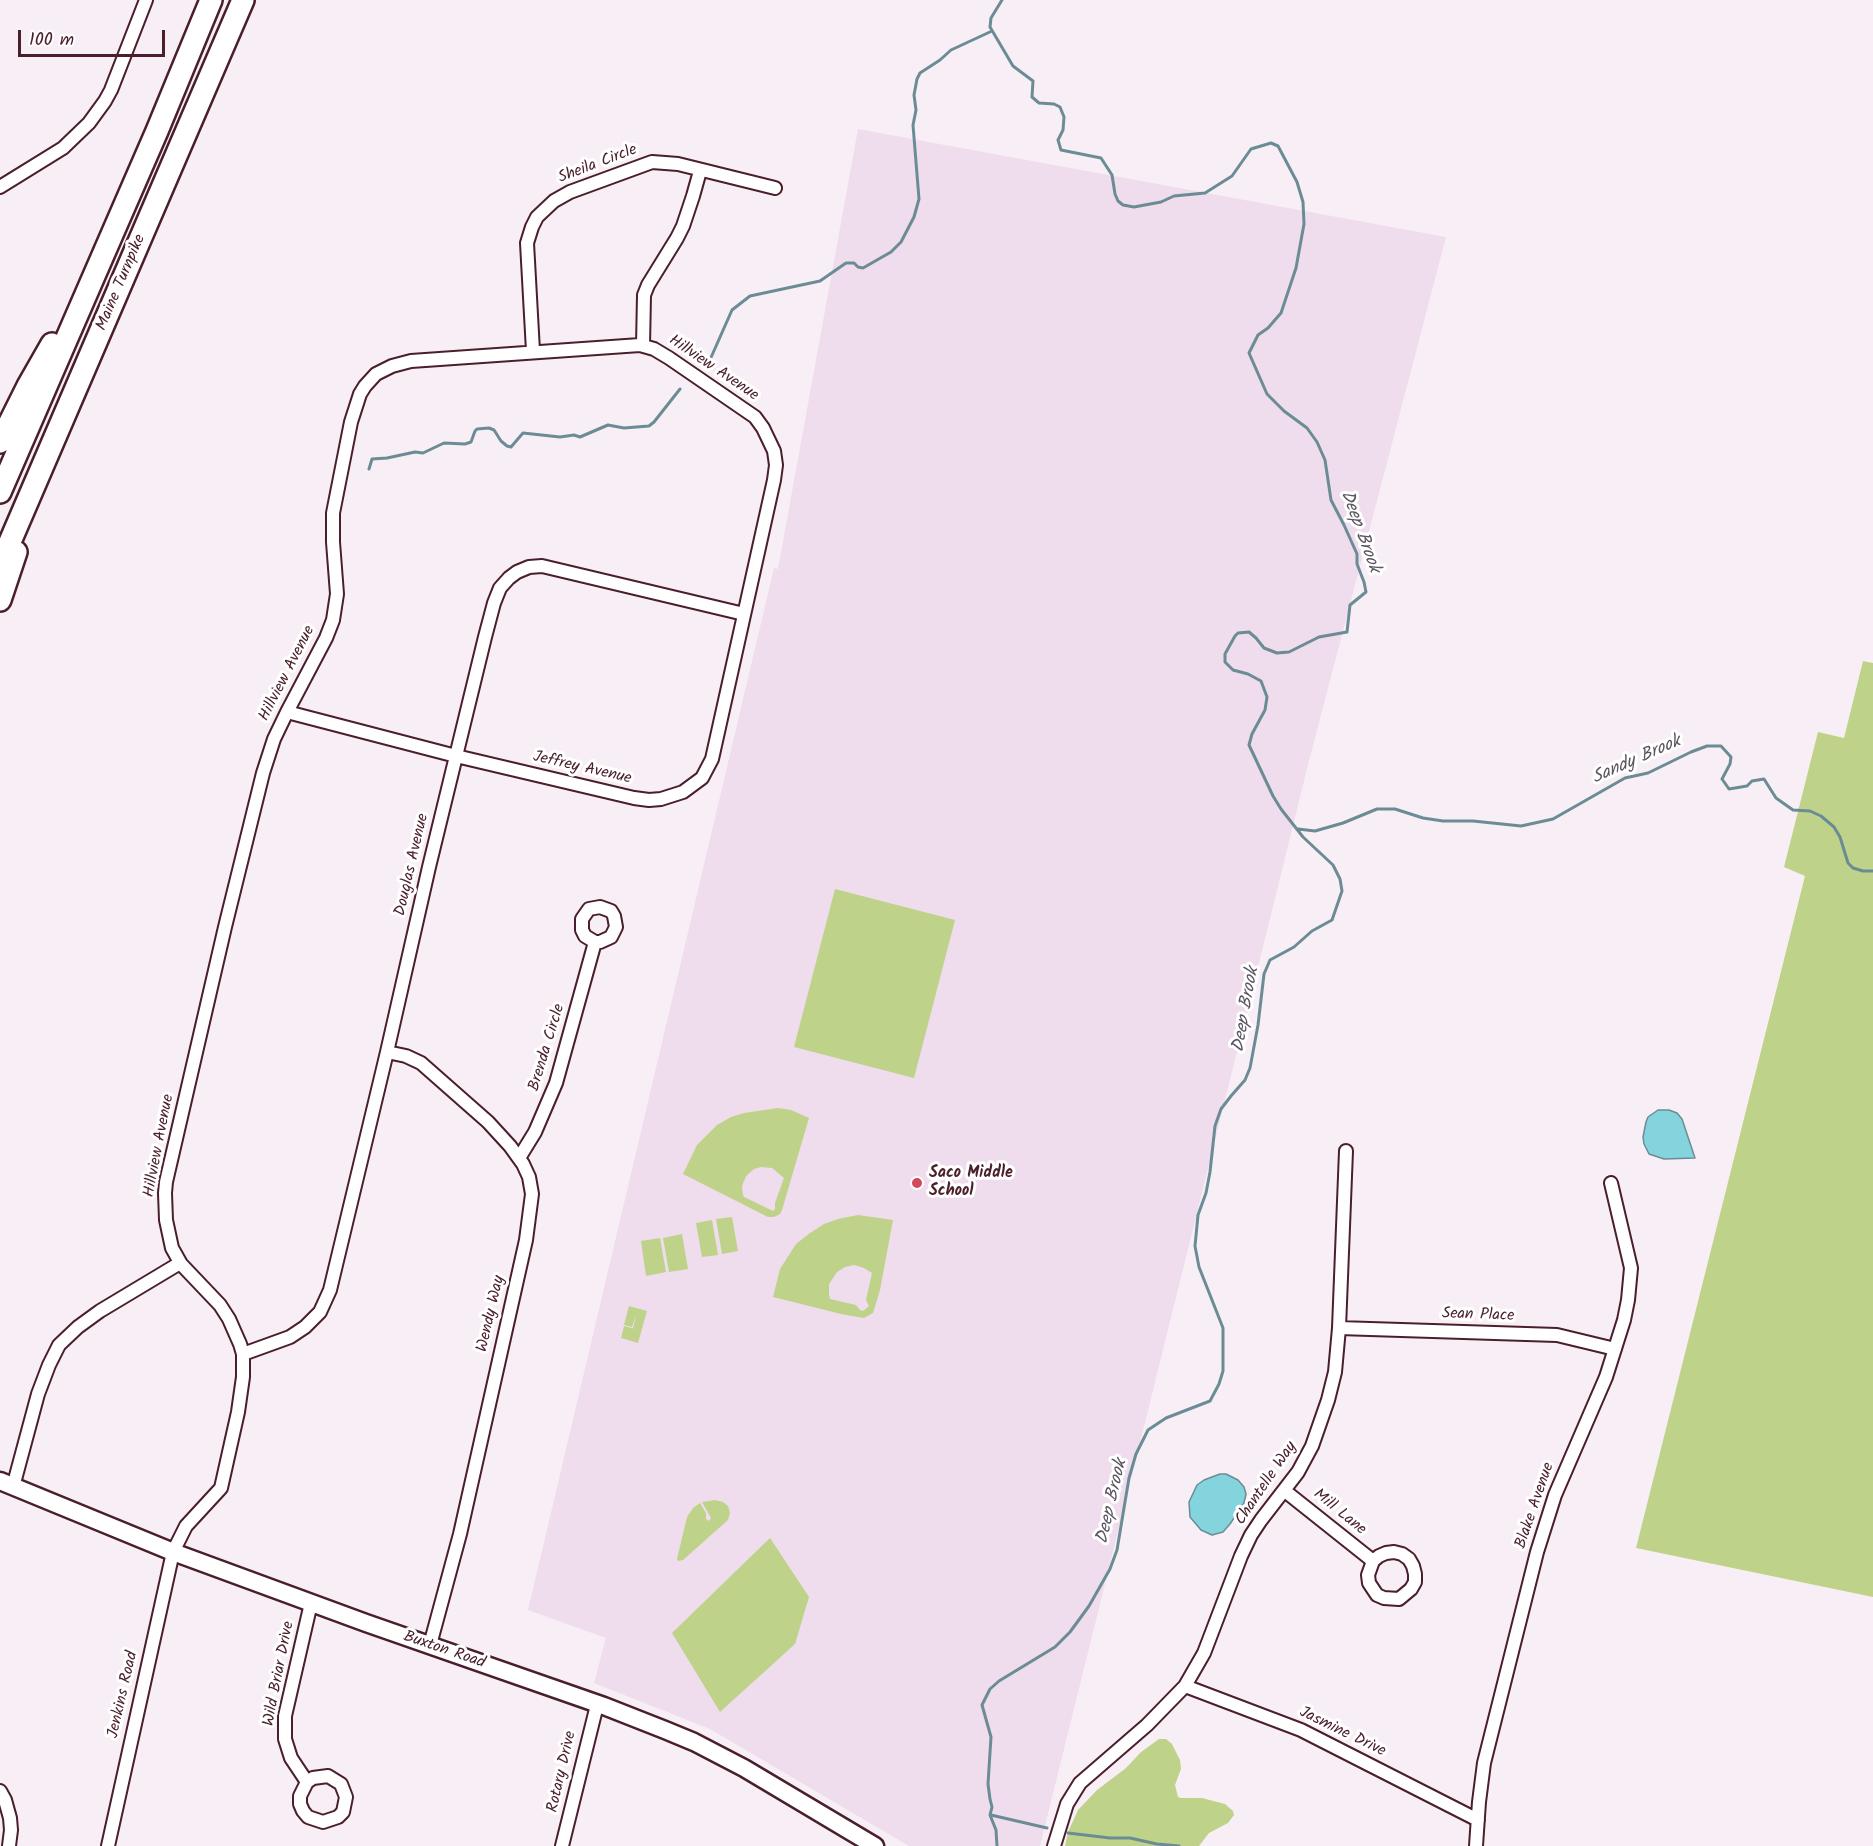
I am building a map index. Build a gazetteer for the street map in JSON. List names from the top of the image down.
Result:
{
  "streets": {
    "highway": ["Maine Turnpike"],
    "main road": ["Buxton Road"],
    "street": [
      "Sheila Circle",
      "Hillview Avenue",
      "Jeffrey Avenue",
      "Douglas Avenue",
      "Brenda Circle",
      "Wendy Way",
      "Sean Place",
      "Chantelle Way",
      "Blake Avenue",
      "Mill Lane",
      "Wild Briar Drive",
      "Jenkins Road",
      "Jasmine Drive",
      "Rotary Drive"
    ]
  },
  "crossings": [
    ["Sheila Circle", "Hillview Avenue"],
    ["Hillview Avenue", "Jeffrey Avenue"],
    ["Hillview Avenue", "Douglas Avenue"],
    ["Hillview Avenue", "Buxton Road"],
    ["Hillview Avenue", "Jenkins Road"],
    ["Jeffrey Avenue", "Douglas Avenue"],
    ["Douglas Avenue", "Wendy Way"],
    ["Brenda Circle", "Wendy Way"],
    ["Wendy Way", "Buxton Road"],
    ["Sean Place", "Chantelle Way"],
    ["Sean Place", "Blake Avenue"],
    ["Chantelle Way", "Mill Lane"],
    ["Chantelle Way", "Jasmine Drive"],
    ["Blake Avenue", "Jasmine Drive"],
    ["Buxton Road", "Wild Briar Drive"],
    ["Buxton Road", "Jenkins Road"],
    ["Buxton Road", "Rotary Drive"]
  ],
  "water": ["Deep Brook", "Sandy Brook"],
  "places": ["Saco Middle School"],
  "scale_bar": "100 m"
}
